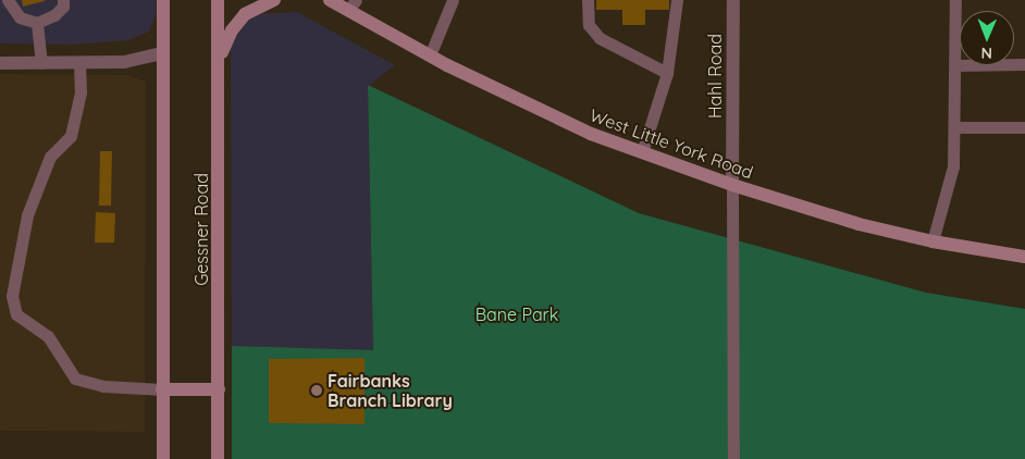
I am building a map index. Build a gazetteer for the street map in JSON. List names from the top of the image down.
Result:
{
  "streets": {
    "main road": ["West Little York Road", "Gessner Road"],
    "street": ["Hahl Road"]
  },
  "crossings": [
    ["Hahl Road", "West Little York Road"]
  ],
  "parks": ["Bane Park"],
  "places": ["Fairbanks Branch Library"],
  "north": "bottom"
}
